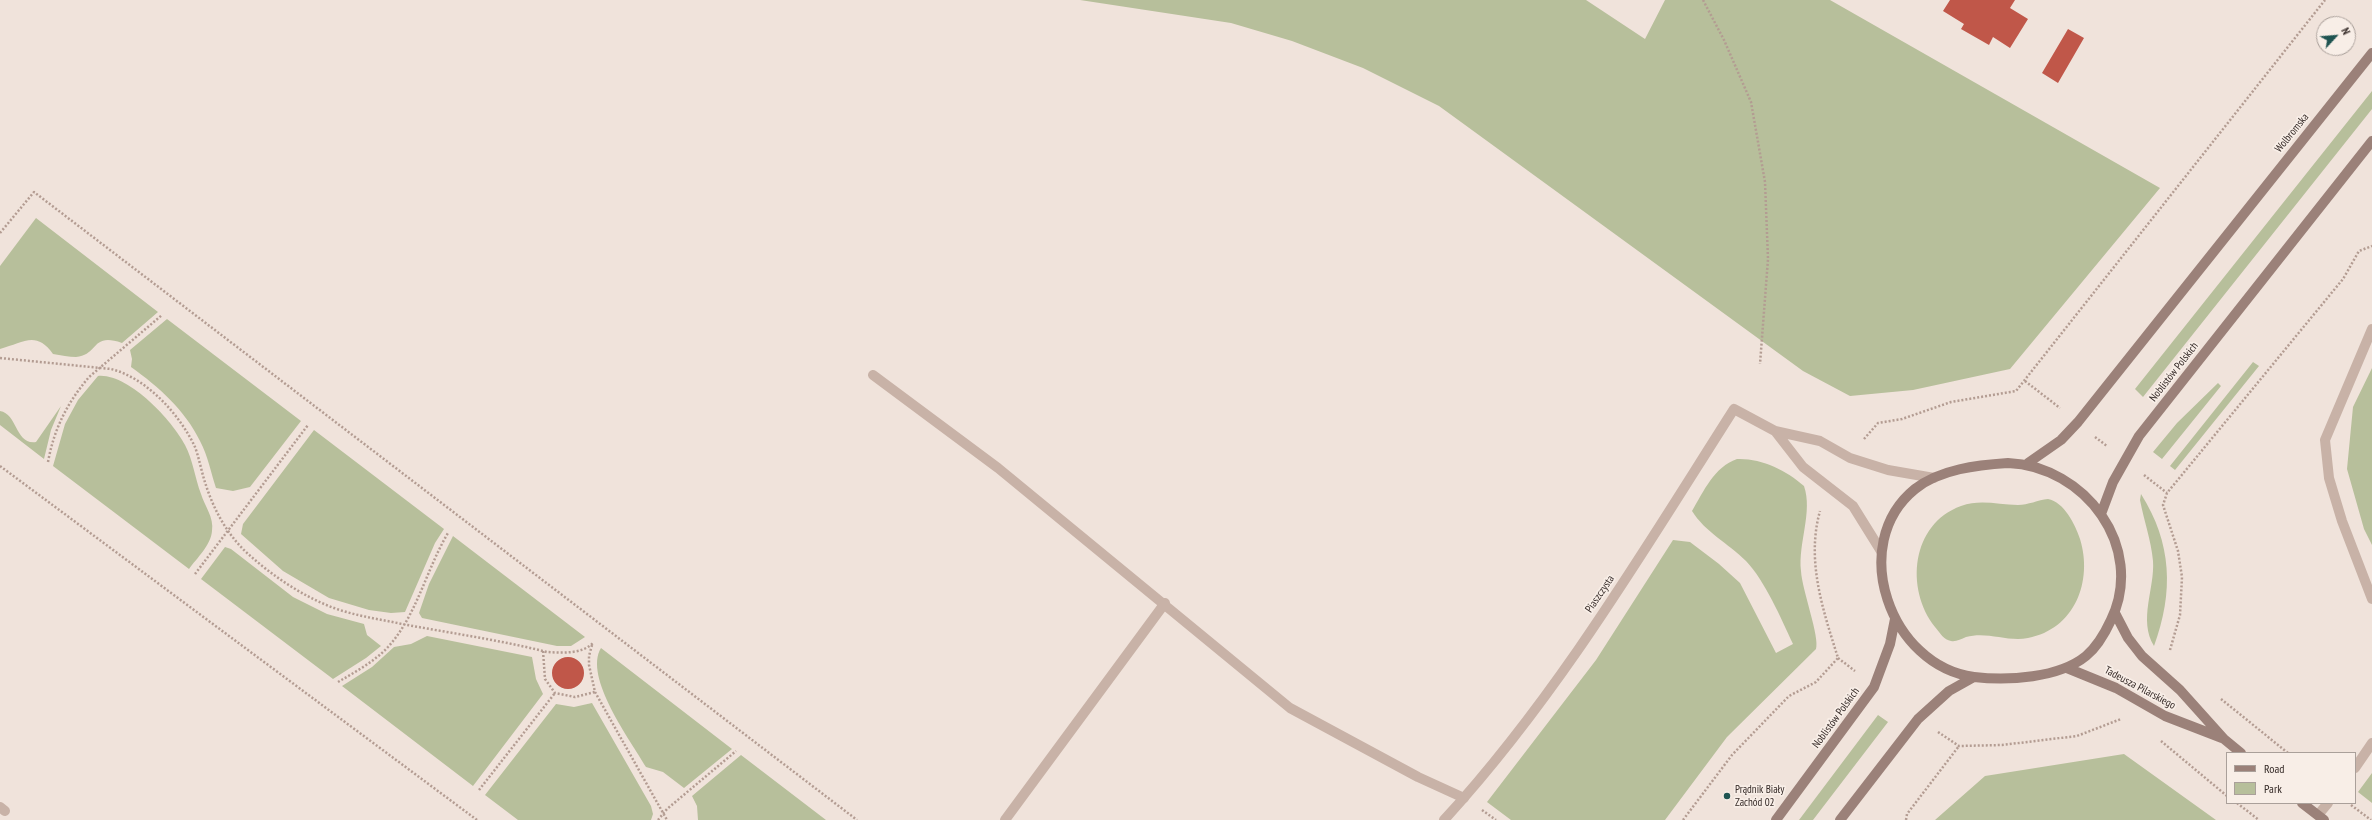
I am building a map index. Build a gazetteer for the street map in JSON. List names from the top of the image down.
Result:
{
  "streets": {
    "main road": ["Wolbromska", "Noblistów Polskich", "Tadeusza Pilarskiego"],
    "street": ["Piaszczysta"]
  },
  "places": ["Prądnik Biały Zachód 02"],
  "legend": ["Road", "Park"],
  "north": "top right"
}
